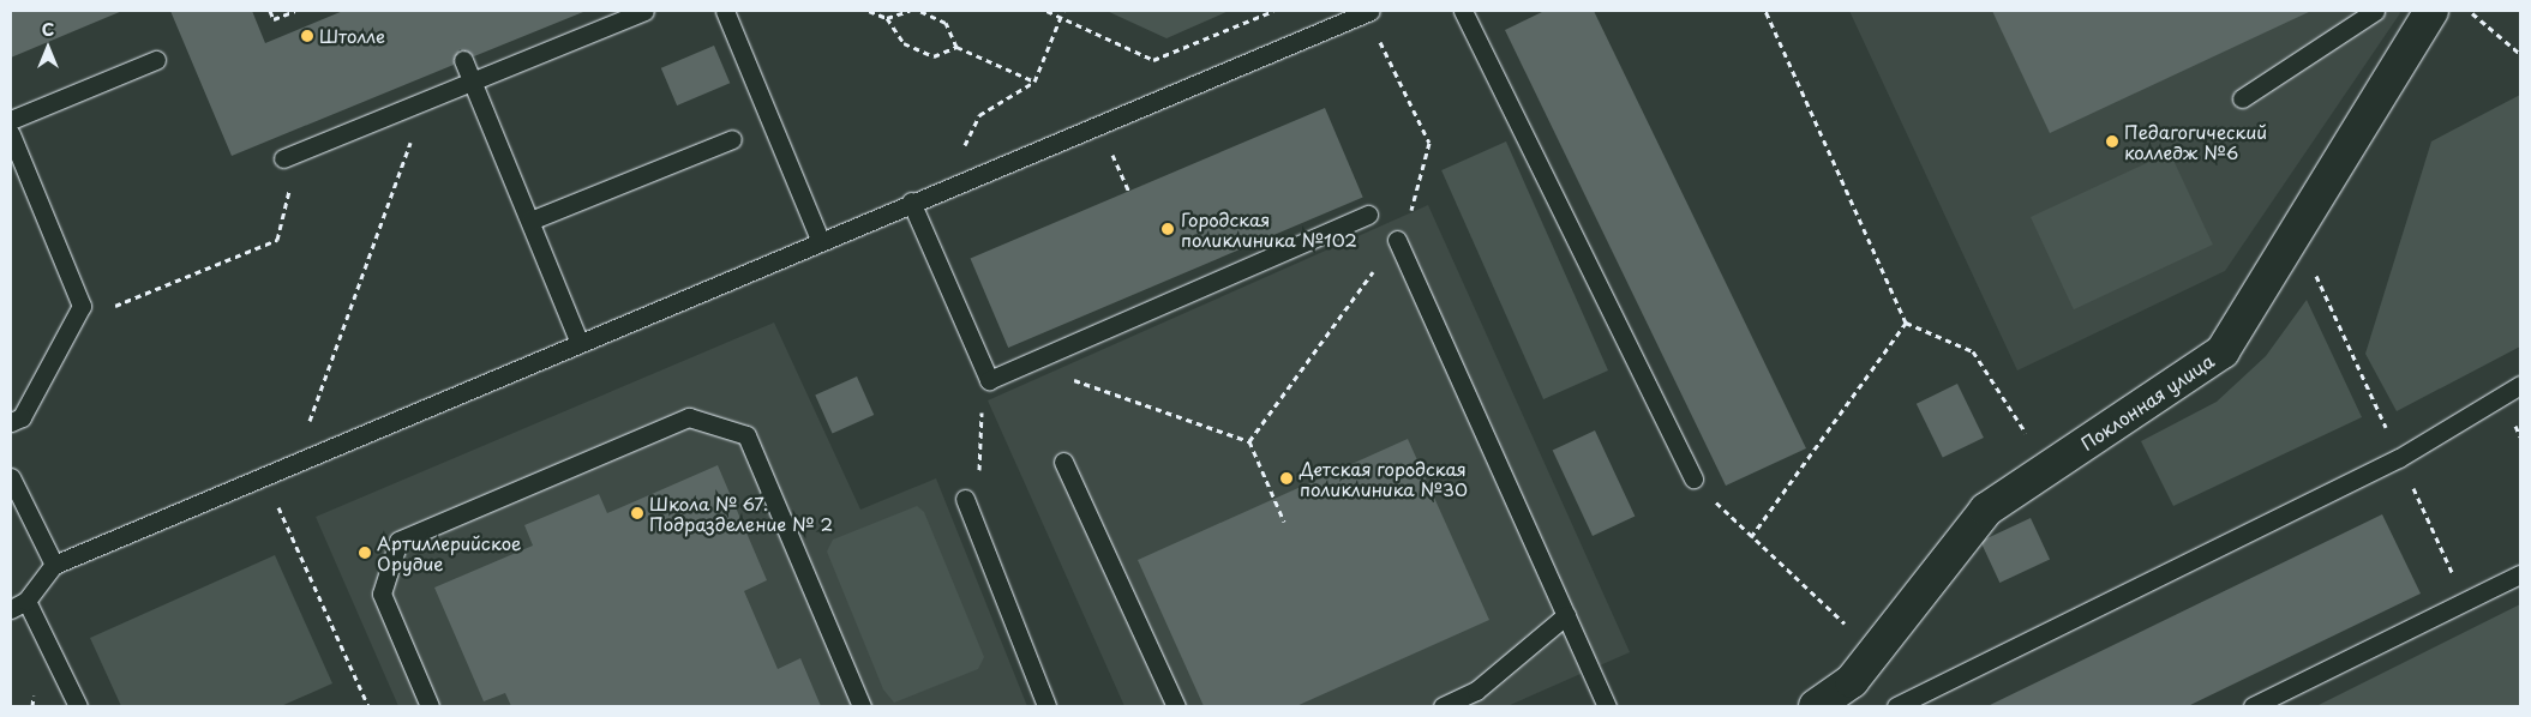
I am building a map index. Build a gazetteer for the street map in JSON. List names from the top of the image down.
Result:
{
  "streets": {
    "street": ["Поклонная улица"]
  },
  "places": [
    "Штолле",
    "Педагогический колледж №6",
    "Городская поликлиника №102",
    "Детская городская поликлиника №30",
    "Школа № 67. Подразделение № 2",
    "Артиллерийское Орудие"
  ],
  "north": "top"
}
